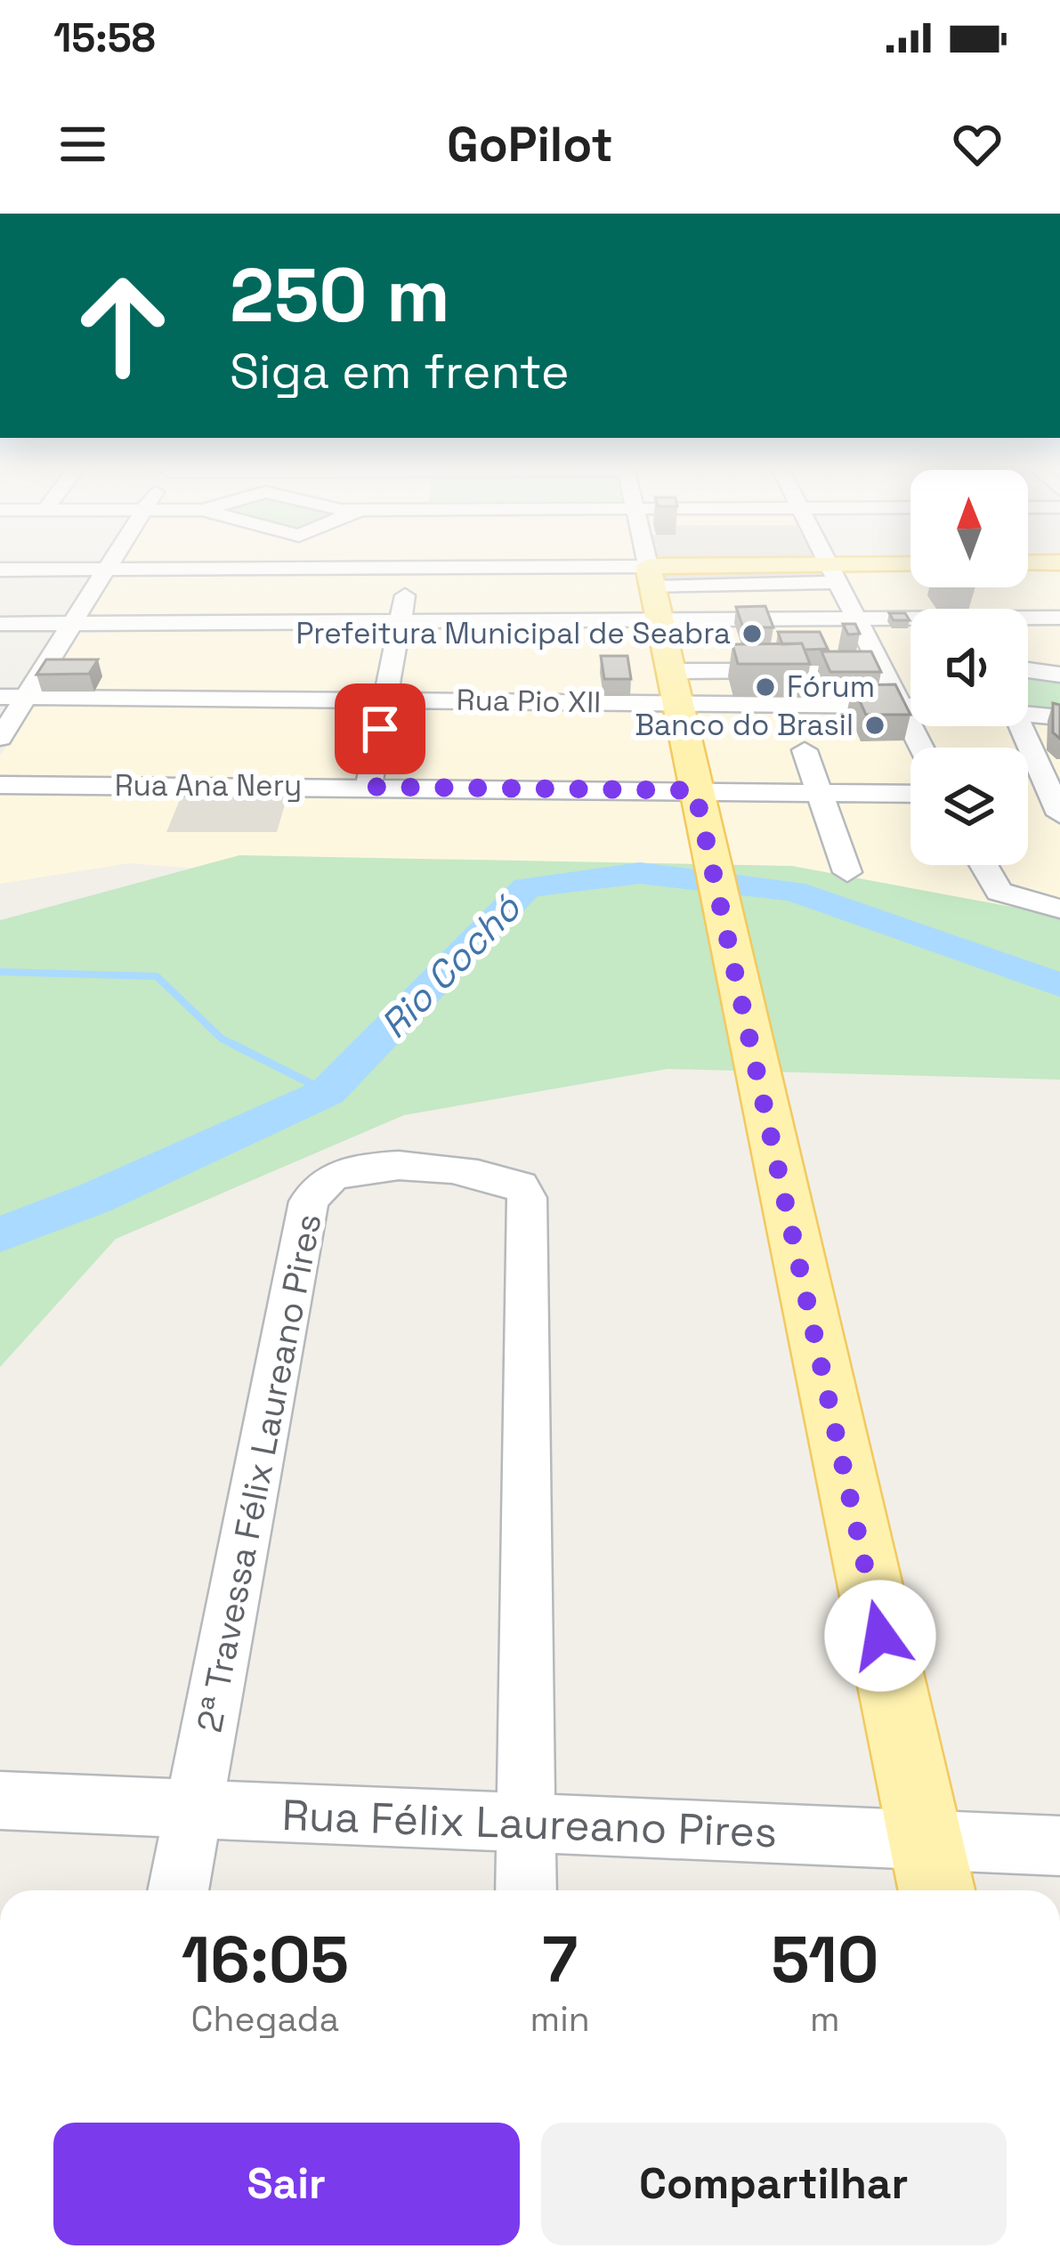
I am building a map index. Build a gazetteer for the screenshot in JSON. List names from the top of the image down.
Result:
{
  "streets": {
    "street": [
      "Rua Pio XII",
      "Rua Ana Nery",
      "2ª Travessa Félix Laureano Pires",
      "Rua Félix Laureano Pires"
    ]
  },
  "crossings": [
    ["2ª Travessa Félix Laureano Pires", "Rua Félix Laureano Pires"]
  ],
  "water": ["Rio Cochó"],
  "places": ["Prefeitura Municipal de Seabra", "Fórum", "Banco do Brasil"],
  "north": "top",
  "page": {
    "status": "15:58",
    "header": "GoPilot",
    "turn": ["250 m", "Siga em frente"],
    "eta": [
      "16:05",
      "Chegada",
      "7",
      "min",
      "510",
      "m"
    ],
    "buttons": ["Sair", "Compartilhar"]
  }
}
